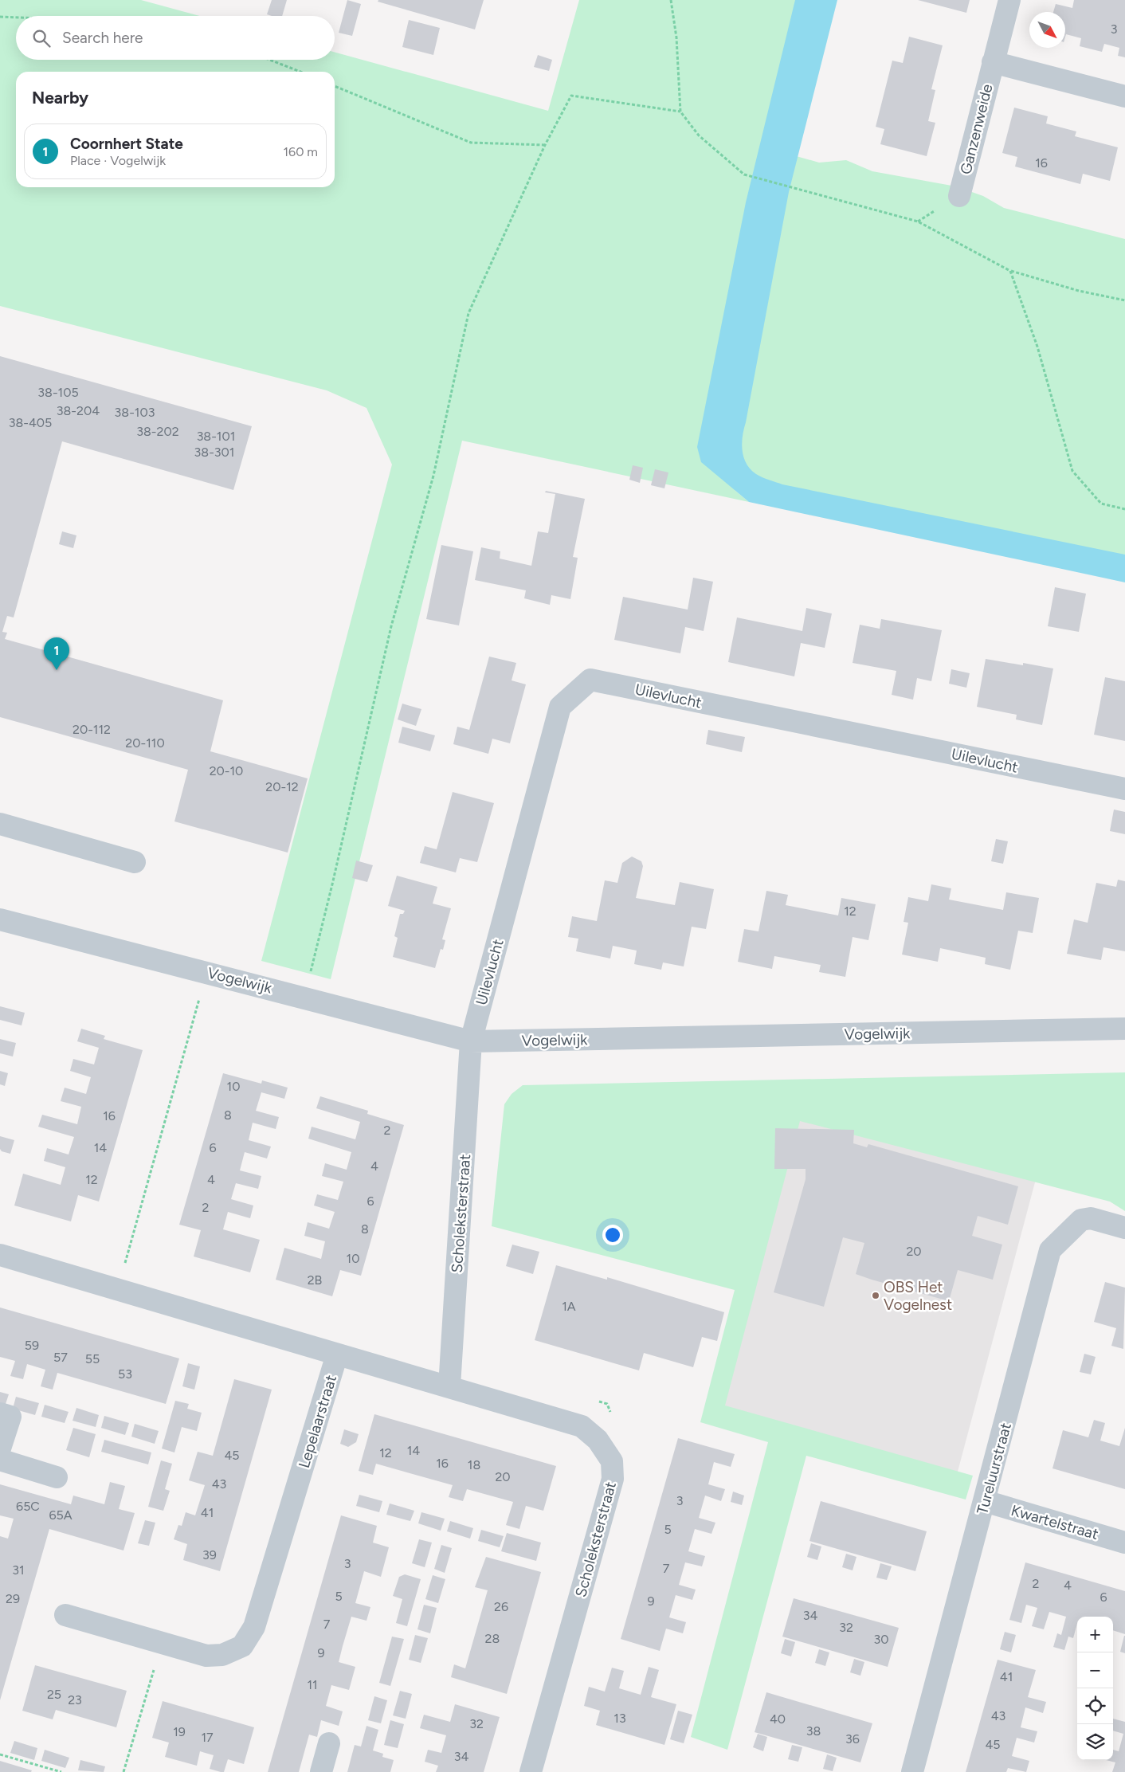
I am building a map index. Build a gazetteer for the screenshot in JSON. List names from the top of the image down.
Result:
{
  "streets": {
    "street": [
      "Ganzenweide",
      "Uilevlucht",
      "Vogelwijk",
      "Scholeksterstraat",
      "Lepelaarstraat",
      "Tureluurstraat",
      "Kwartelstraat"
    ]
  },
  "crossings": [
    ["Uilevlucht", "Vogelwijk"],
    ["Uilevlucht", "Scholeksterstraat"],
    ["Vogelwijk", "Scholeksterstraat"],
    ["Scholeksterstraat", "Lepelaarstraat"],
    ["Tureluurstraat", "Kwartelstraat"]
  ],
  "places": ["OBS Het Vogelnest"],
  "house_numbers": [
    "3",
    "16",
    "38-105",
    "38-204",
    "38-103",
    "38-405",
    "38-202",
    "38-101",
    "38-301",
    "20-112",
    "20-110",
    "20-10",
    "20-12",
    "12",
    "10",
    "8",
    "16",
    "2",
    "14",
    "6",
    "4",
    "12",
    "4",
    "6",
    "2",
    "8",
    "20",
    "10",
    "2B",
    "1A",
    "59",
    "57",
    "55",
    "53",
    "14",
    "12",
    "45",
    "16",
    "18",
    "20",
    "43",
    "3",
    "65C",
    "41",
    "65A",
    "5",
    "39",
    "3",
    "7",
    "31",
    "2",
    "4",
    "5",
    "6",
    "29",
    "9",
    "26",
    "34",
    "7",
    "32",
    "28",
    "30",
    "9",
    "41",
    "11",
    "25",
    "23",
    "43",
    "13",
    "40",
    "32",
    "38",
    "19",
    "17",
    "36",
    "45",
    "34"
  ],
  "north": "bottom right",
  "page": {
    "search": "Search here",
    "heading": "Nearby",
    "list": [
      {
        "mark": "1",
        "name": "Coornhert State",
        "note": "Place · Vogelwijk",
        "value": "160 m"
      }
    ],
    "pins": "1",
    "map_buttons": ["+", "−"]
  }
}
